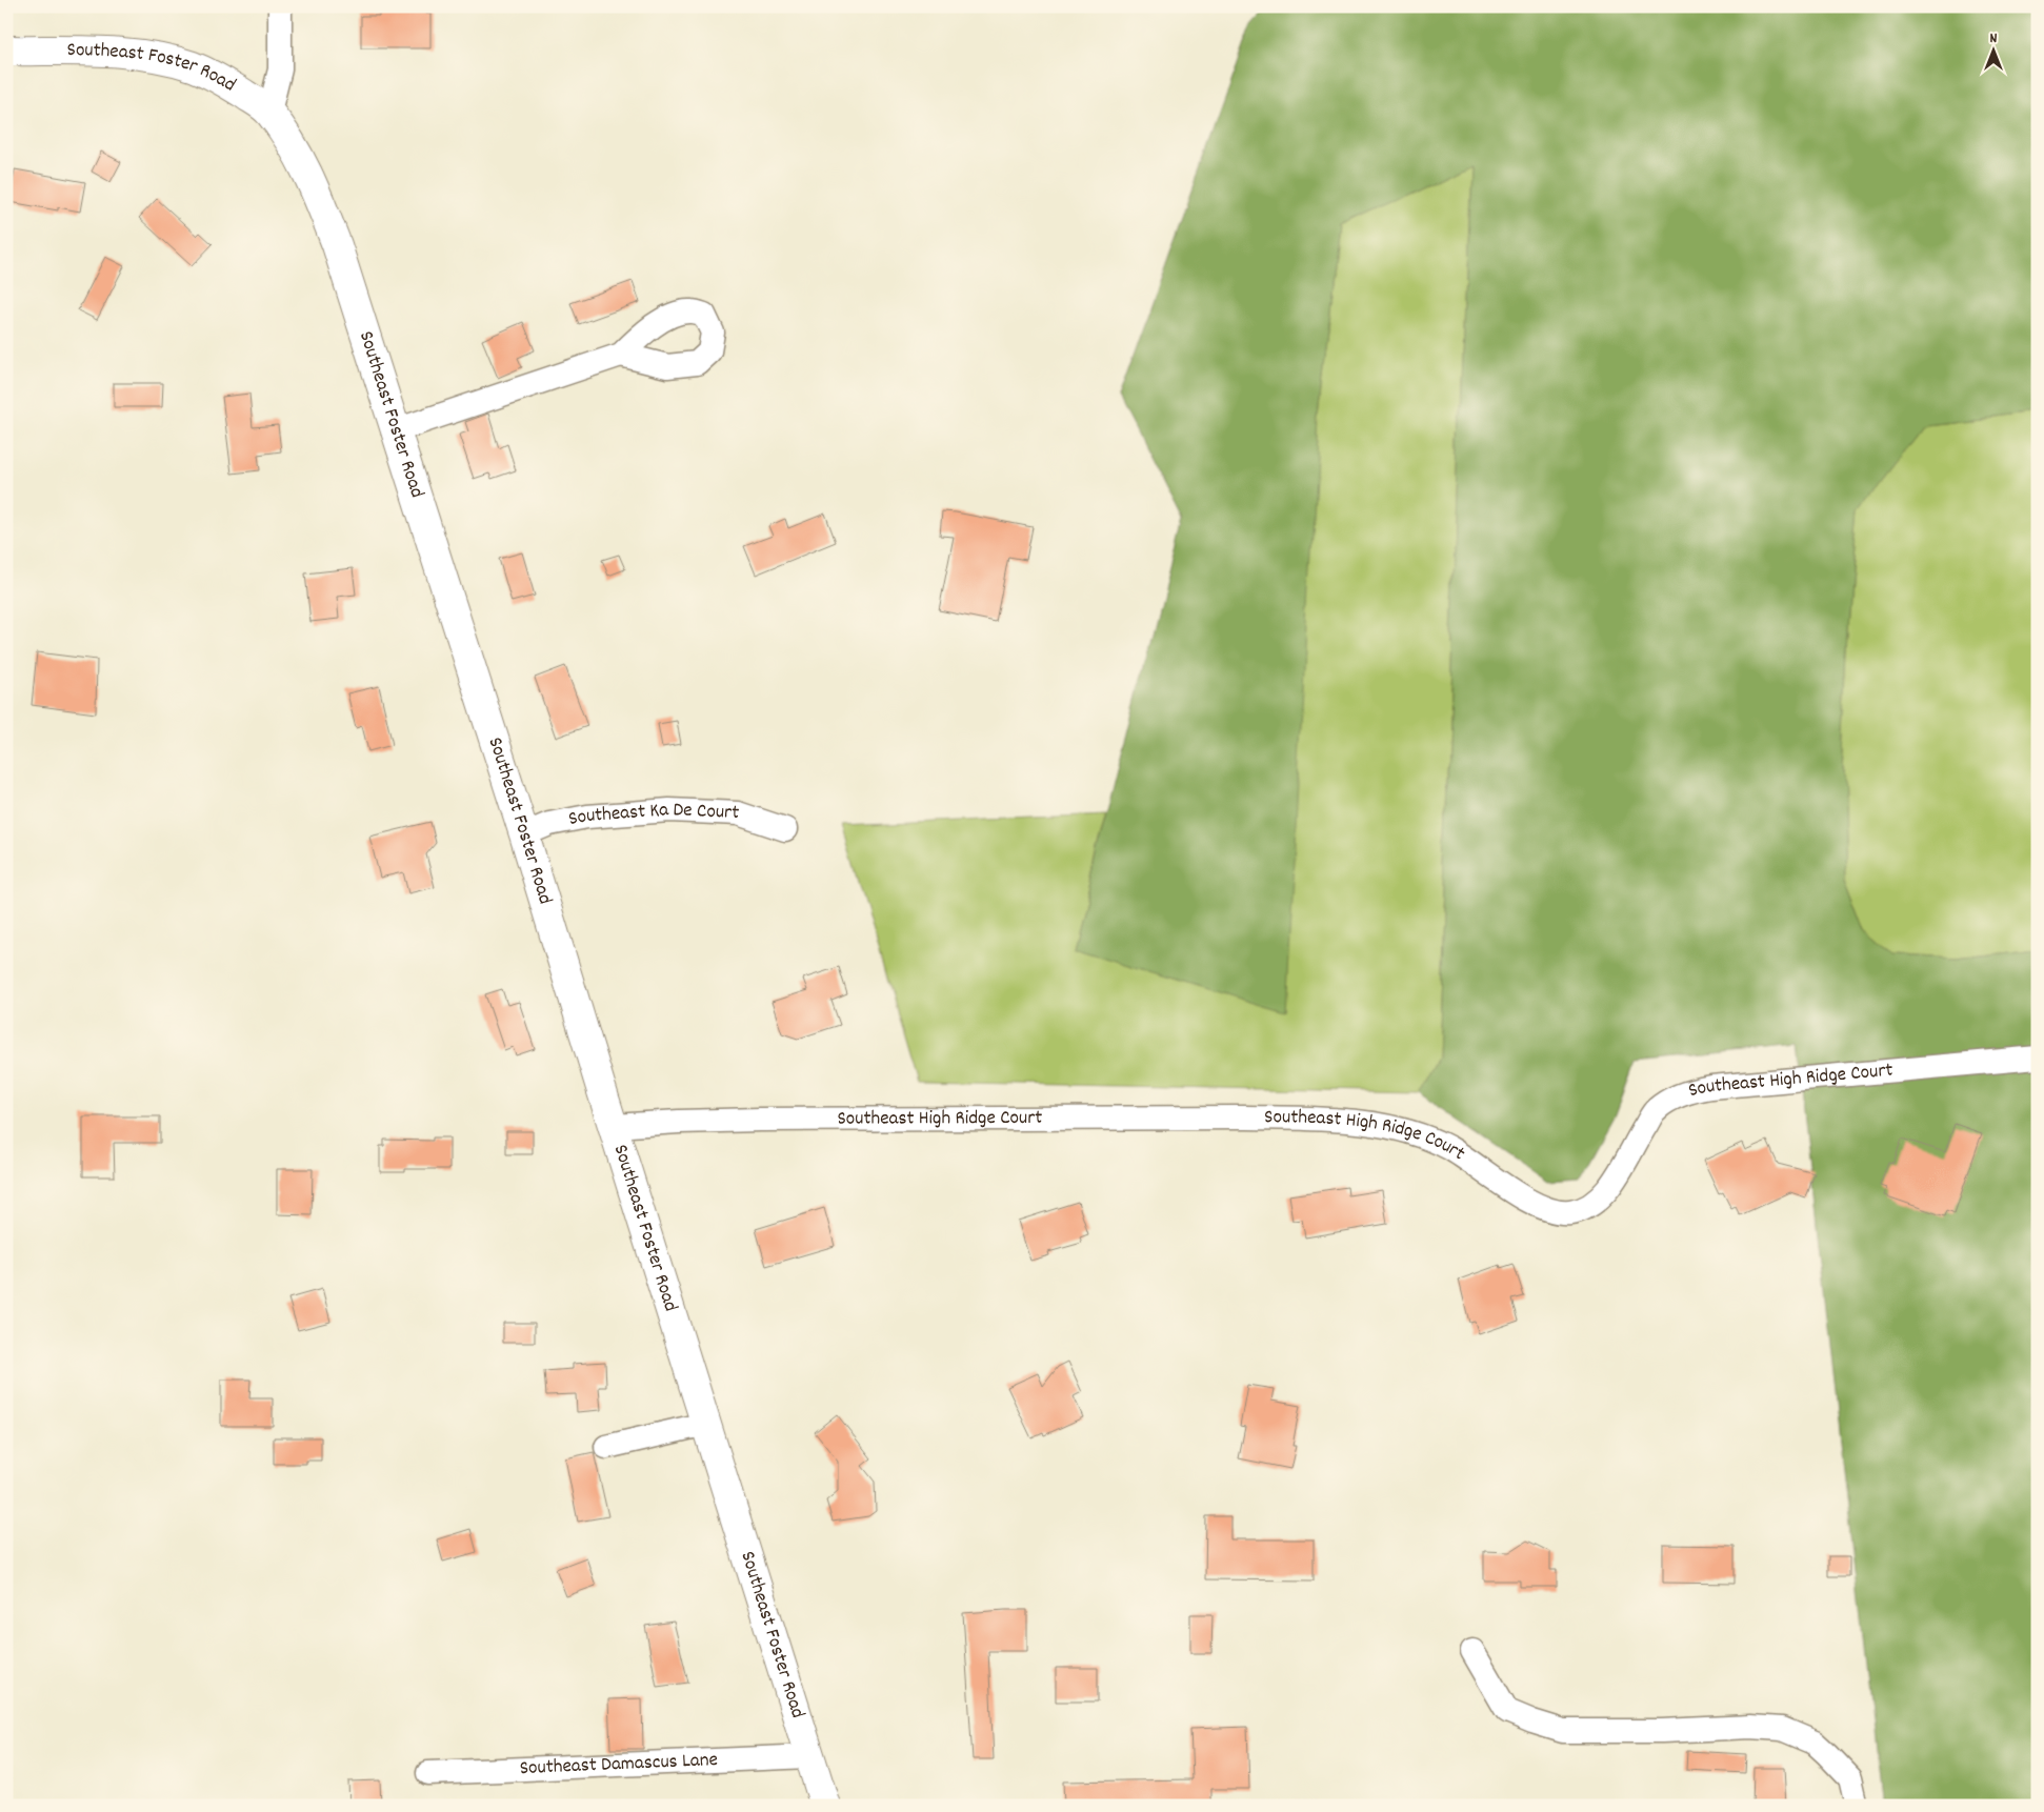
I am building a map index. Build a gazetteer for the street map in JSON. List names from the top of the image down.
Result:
{
  "streets": {
    "main road": ["Southeast Foster Road"],
    "street": ["Southeast Ka De Court", "Southeast High Ridge Court", "Southeast Damascus Lane"]
  },
  "crossings": [
    ["Southeast Foster Road", "Southeast Ka De Court"],
    ["Southeast Foster Road", "Southeast High Ridge Court"],
    ["Southeast Foster Road", "Southeast Damascus Lane"]
  ],
  "north": "top"
}
